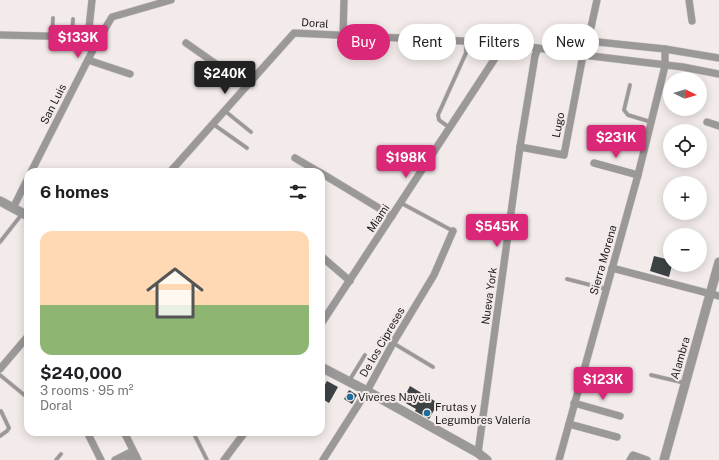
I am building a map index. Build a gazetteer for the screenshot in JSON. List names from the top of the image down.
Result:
{
  "streets": {
    "street": [
      "Doral",
      "San Luis",
      "Lugo",
      "Miami",
      "Sierra Morena",
      "Nueva York",
      "De los Cipreses",
      "Alambra"
    ]
  },
  "crossings": [
    ["Doral", "Sierra Morena"],
    ["Doral", "Nueva York"],
    ["Lugo", "Nueva York"]
  ],
  "places": ["Viveres Nayeli", "Frutas y Legumbres Valería"],
  "north": "right",
  "page": {
    "chip": [
      "Buy",
      "Rent",
      "Filters",
      "New"
    ],
    "price": [
      "$133K",
      "$240K",
      "$231K",
      "$198K",
      "$545K",
      "$123K"
    ],
    "map_buttons": ["+", "−"],
    "heading": "6 homes",
    "list": [
      {
        "name": "$240,000",
        "note": "3 rooms · 95 m² · Doral"
      }
    ]
  }
}
